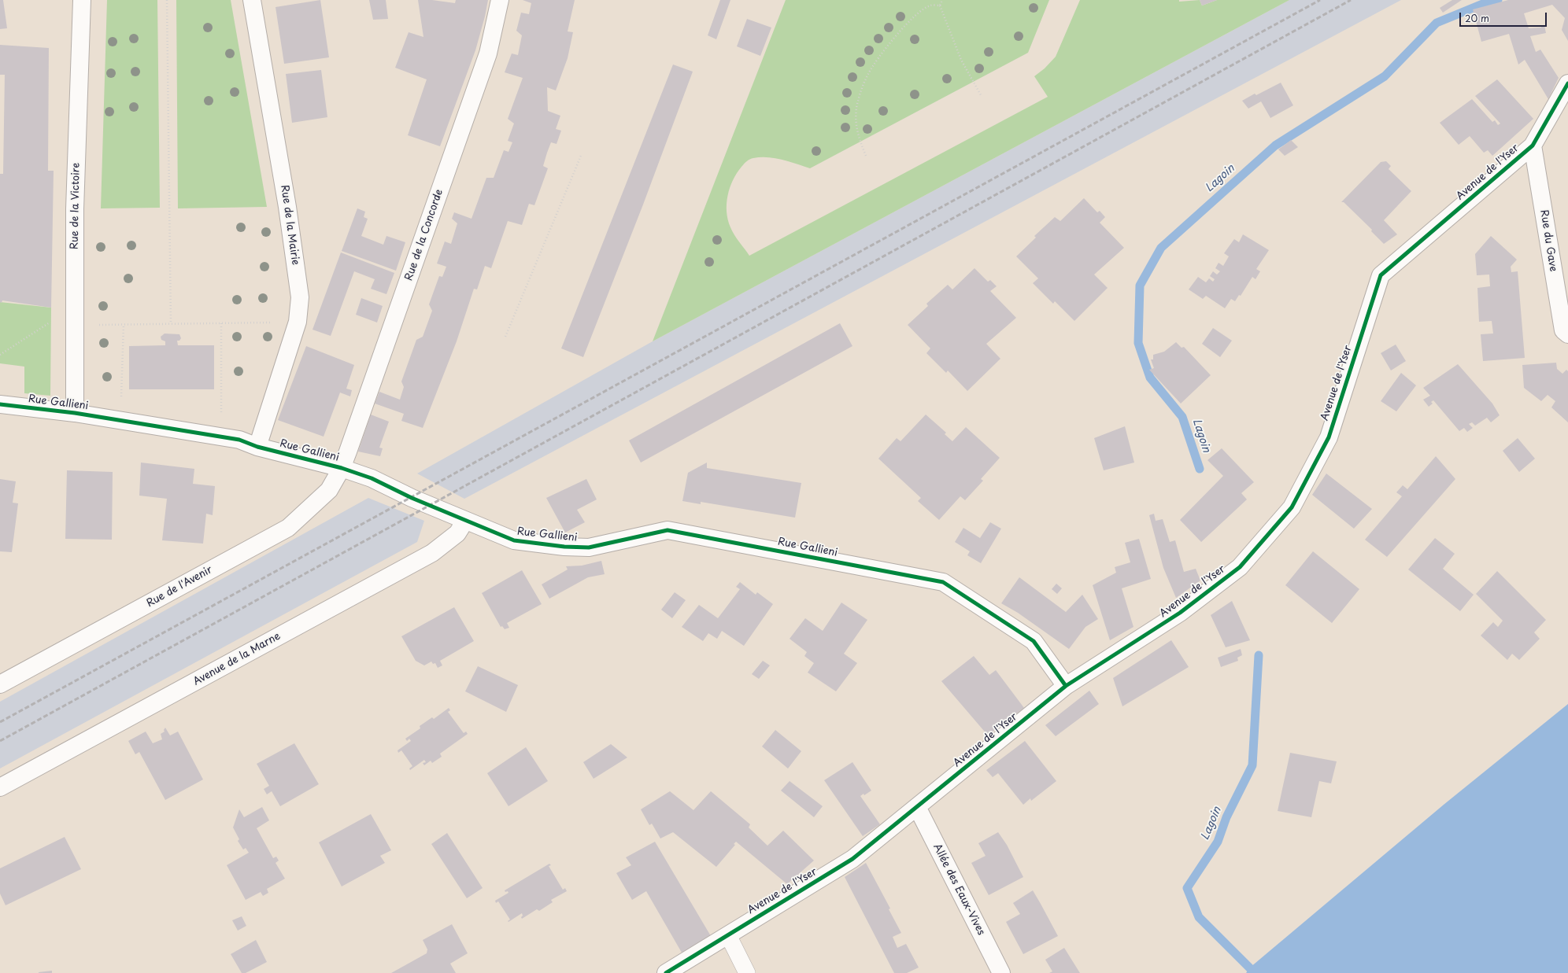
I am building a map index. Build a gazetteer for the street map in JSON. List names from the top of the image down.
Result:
{
  "streets": {
    "street": [
      "Avenue de l'Yser",
      "Rue de la Victoire",
      "Rue de la Mairie",
      "Rue de la Concorde",
      "Rue du Gave",
      "Rue Gallieni",
      "Rue de l'Avenir",
      "Avenue de la Marne",
      "Allée des Eaux-Vives"
    ]
  },
  "crossings": [
    ["Avenue de l'Yser", "Rue du Gave"],
    ["Avenue de l'Yser", "Rue Gallieni"],
    ["Avenue de l'Yser", "Allée des Eaux-Vives"],
    ["Rue de la Victoire", "Rue Gallieni"],
    ["Rue de la Mairie", "Rue Gallieni"],
    ["Rue de la Concorde", "Rue Gallieni"],
    ["Rue de la Concorde", "Rue de l'Avenir"],
    ["Rue Gallieni", "Rue de l'Avenir"],
    ["Rue Gallieni", "Avenue de la Marne"]
  ],
  "water": ["Lagoin"],
  "scale_bar": "20 m"
}
